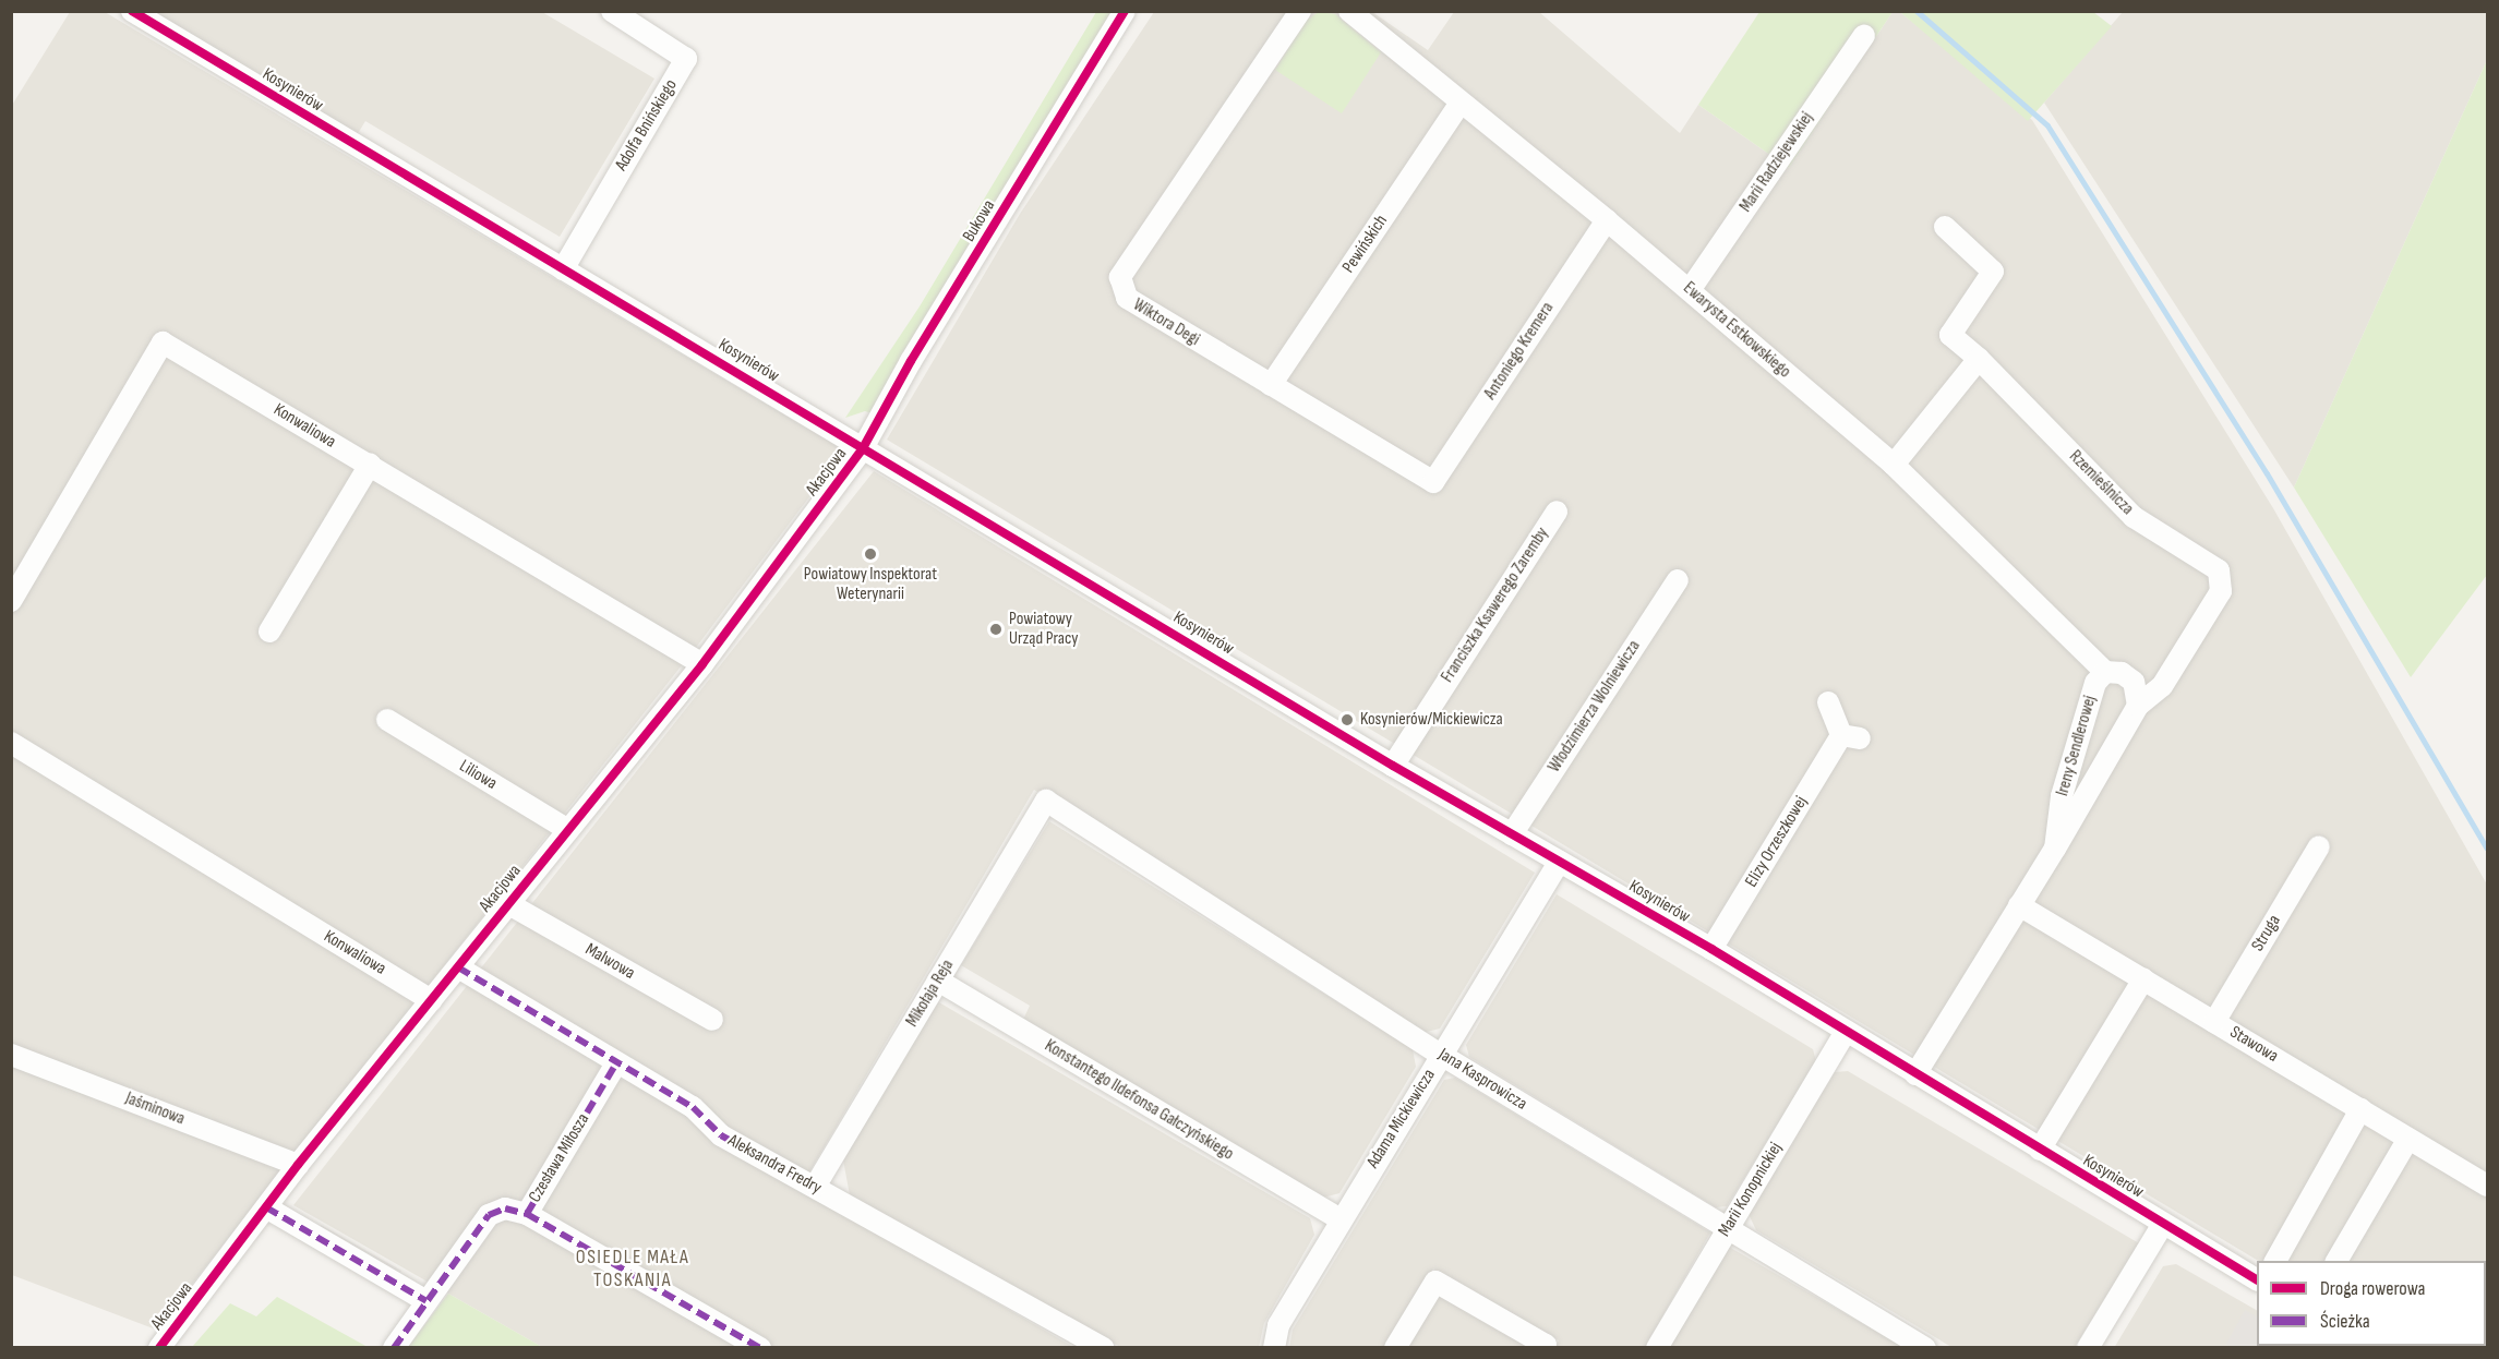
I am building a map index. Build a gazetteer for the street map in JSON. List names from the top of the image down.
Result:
{
  "streets": {
    "street": [
      "Kosynierów",
      "Adolfa Bnińskiego",
      "Marii Radziejewskiej",
      "Bukowa",
      "Pewińskich",
      "Wiktora Degi",
      "Ewarysta Estkowskiego",
      "Antoniego Kremera",
      "Konwaliowa",
      "Akacjowa",
      "Rzemieślnicza",
      "Franciszka Ksawerego Zaremby",
      "Włodzimierza Wolniewicza",
      "Ireny Sendlerowej",
      "Liliowa",
      "Elizy Orzeszkowej",
      "Struga",
      "Malwowa",
      "Mikołaja Reja",
      "Stawowa",
      "Jana Kasprowicza",
      "Konstantego Ildefonsa Gałczyńskiego",
      "Jaśminowa",
      "Adama Mickiewicza",
      "Czesława Miłosza",
      "Aleksandra Fredry",
      "Marii Konopnickiej"
    ]
  },
  "crossings": [
    ["Kosynierów", "Adolfa Bnińskiego"],
    ["Kosynierów", "Bukowa"],
    ["Kosynierów", "Akacjowa"],
    ["Kosynierów", "Franciszka Ksawerego Zaremby"],
    ["Kosynierów", "Włodzimierza Wolniewicza"],
    ["Kosynierów", "Ireny Sendlerowej"],
    ["Kosynierów", "Elizy Orzeszkowej"],
    ["Kosynierów", "Adama Mickiewicza"],
    ["Kosynierów", "Marii Konopnickiej"],
    ["Marii Radziejewskiej", "Ewarysta Estkowskiego"],
    ["Bukowa", "Akacjowa"],
    ["Pewińskich", "Wiktora Degi"],
    ["Pewińskich", "Ewarysta Estkowskiego"],
    ["Wiktora Degi", "Antoniego Kremera"],
    ["Ewarysta Estkowskiego", "Antoniego Kremera"],
    ["Ewarysta Estkowskiego", "Ireny Sendlerowej"],
    ["Konwaliowa", "Akacjowa"],
    ["Akacjowa", "Liliowa"],
    ["Akacjowa", "Malwowa"],
    ["Akacjowa", "Jaśminowa"],
    ["Akacjowa", "Aleksandra Fredry"],
    ["Rzemieślnicza", "Ireny Sendlerowej"],
    ["Ireny Sendlerowej", "Stawowa"],
    ["Struga", "Stawowa"],
    ["Mikołaja Reja", "Jana Kasprowicza"],
    ["Mikołaja Reja", "Konstantego Ildefonsa Gałczyńskiego"],
    ["Mikołaja Reja", "Aleksandra Fredry"],
    ["Jana Kasprowicza", "Adama Mickiewicza"],
    ["Jana Kasprowicza", "Marii Konopnickiej"],
    ["Konstantego Ildefonsa Gałczyńskiego", "Adama Mickiewicza"],
    ["Czesława Miłosza", "Aleksandra Fredry"]
  ],
  "districts": ["OSIEDLE MAŁA TOSKANIA"],
  "places": ["Powiatowy Inspektorat Weterynarii", "Powiatowy Urząd Pracy", "Kosynierów/Mickiewicza"],
  "legend": ["Droga rowerowa", "Ścieżka"]
}
